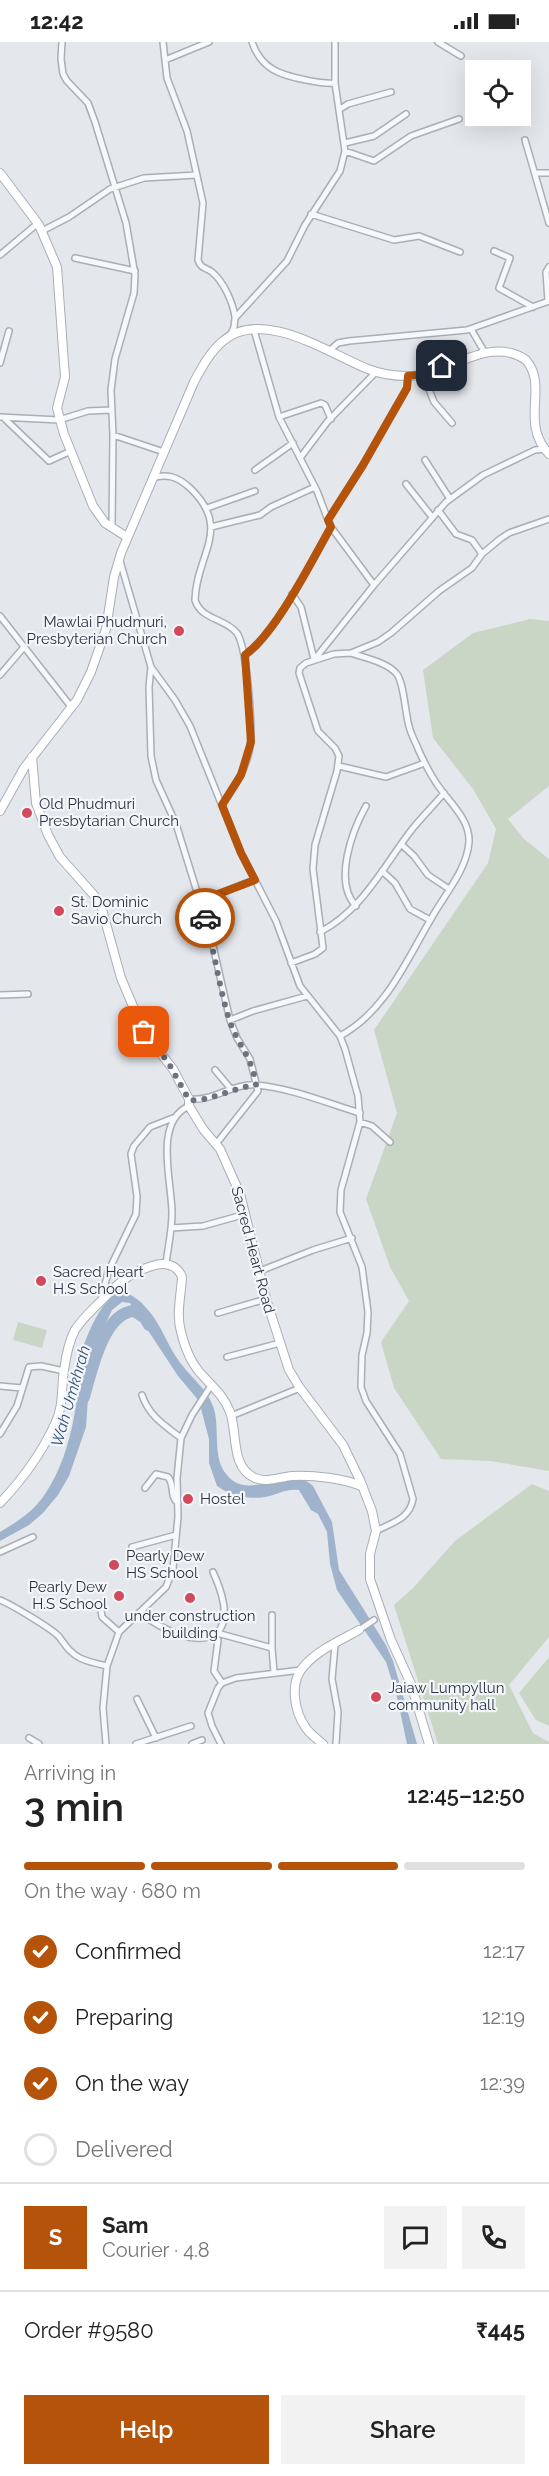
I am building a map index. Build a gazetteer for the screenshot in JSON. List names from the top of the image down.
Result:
{
  "streets": {
    "street": ["Sacred Heart Road"]
  },
  "water": ["Wah Umkhrah"],
  "places": [
    "Mawlai Phudmuri, Presbyterian Church",
    "Old Phudmuri Presbytarian Church",
    "St. Dominic Savio Church",
    "Sacred Heart H.S School",
    "Hostel",
    "Pearly Dew HS School",
    "Pearly Dew H.S School",
    "under construction building",
    "Jaiaw Lumpyllun community hall"
  ],
  "page": {
    "status": "12:42",
    "heading": ["3 min", "Arriving in", "12:45–12:50"],
    "panel": [
      "Sam",
      "Courier · 4.8",
      "Order #9580",
      "₹445"
    ],
    "bar": "On the way · 680 m",
    "list": [
      ["Confirmed", "12:17"],
      ["Preparing", "12:19"],
      ["On the way", "12:39"],
      "Delivered"
    ],
    "round": "S",
    "buttons": ["Help", "Share"]
  }
}
